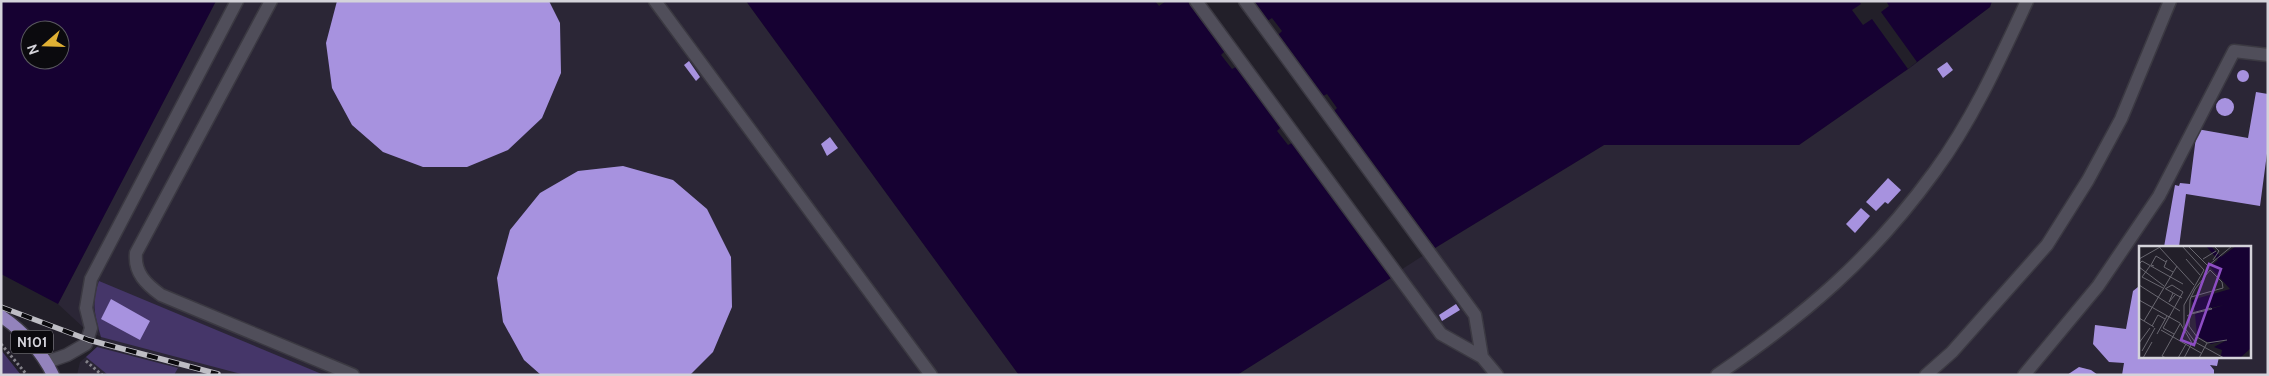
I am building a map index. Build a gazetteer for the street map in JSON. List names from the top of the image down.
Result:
{
  "streets": {
    "main road": ["N101"]
  },
  "north": "left"
}
